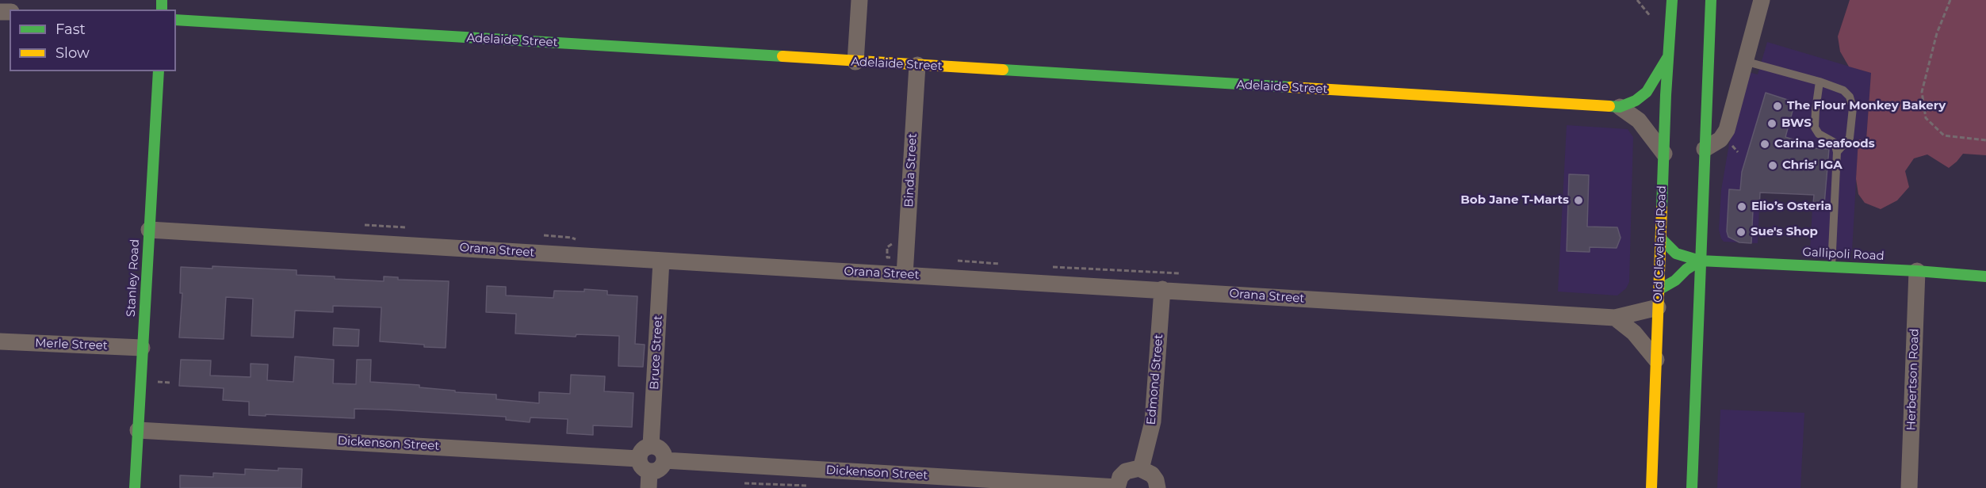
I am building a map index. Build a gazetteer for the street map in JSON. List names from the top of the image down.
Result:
{
  "streets": {
    "main road": [
      "Adelaide Street",
      "Old Cleveland Road",
      "Gallipoli Road",
      "Stanley Road"
    ],
    "street": [
      "Binda Street",
      "Orana Street",
      "Merle Street",
      "Bruce Street",
      "Edmond Street",
      "Herbertson Road",
      "Dickenson Street"
    ]
  },
  "crossings": [
    ["Adelaide Street", "Binda Street"],
    ["Adelaide Street", "Old Cleveland Road"],
    ["Binda Street", "Orana Street"],
    ["Old Cleveland Road", "Orana Street"],
    ["Old Cleveland Road", "Gallipoli Road"],
    ["Orana Street", "Stanley Road"],
    ["Orana Street", "Bruce Street"],
    ["Orana Street", "Edmond Street"],
    ["Gallipoli Road", "Herbertson Road"],
    ["Stanley Road", "Merle Street"],
    ["Stanley Road", "Dickenson Street"],
    ["Bruce Street", "Dickenson Street"]
  ],
  "places": [
    "The Flour Monkey Bakery",
    "BWS",
    "Carina Seafoods",
    "Chris' IGA",
    "Bob Jane T-Marts",
    "Elio’s Osteria",
    "Sue's Shop"
  ],
  "legend": ["Fast", "Slow"]
}
